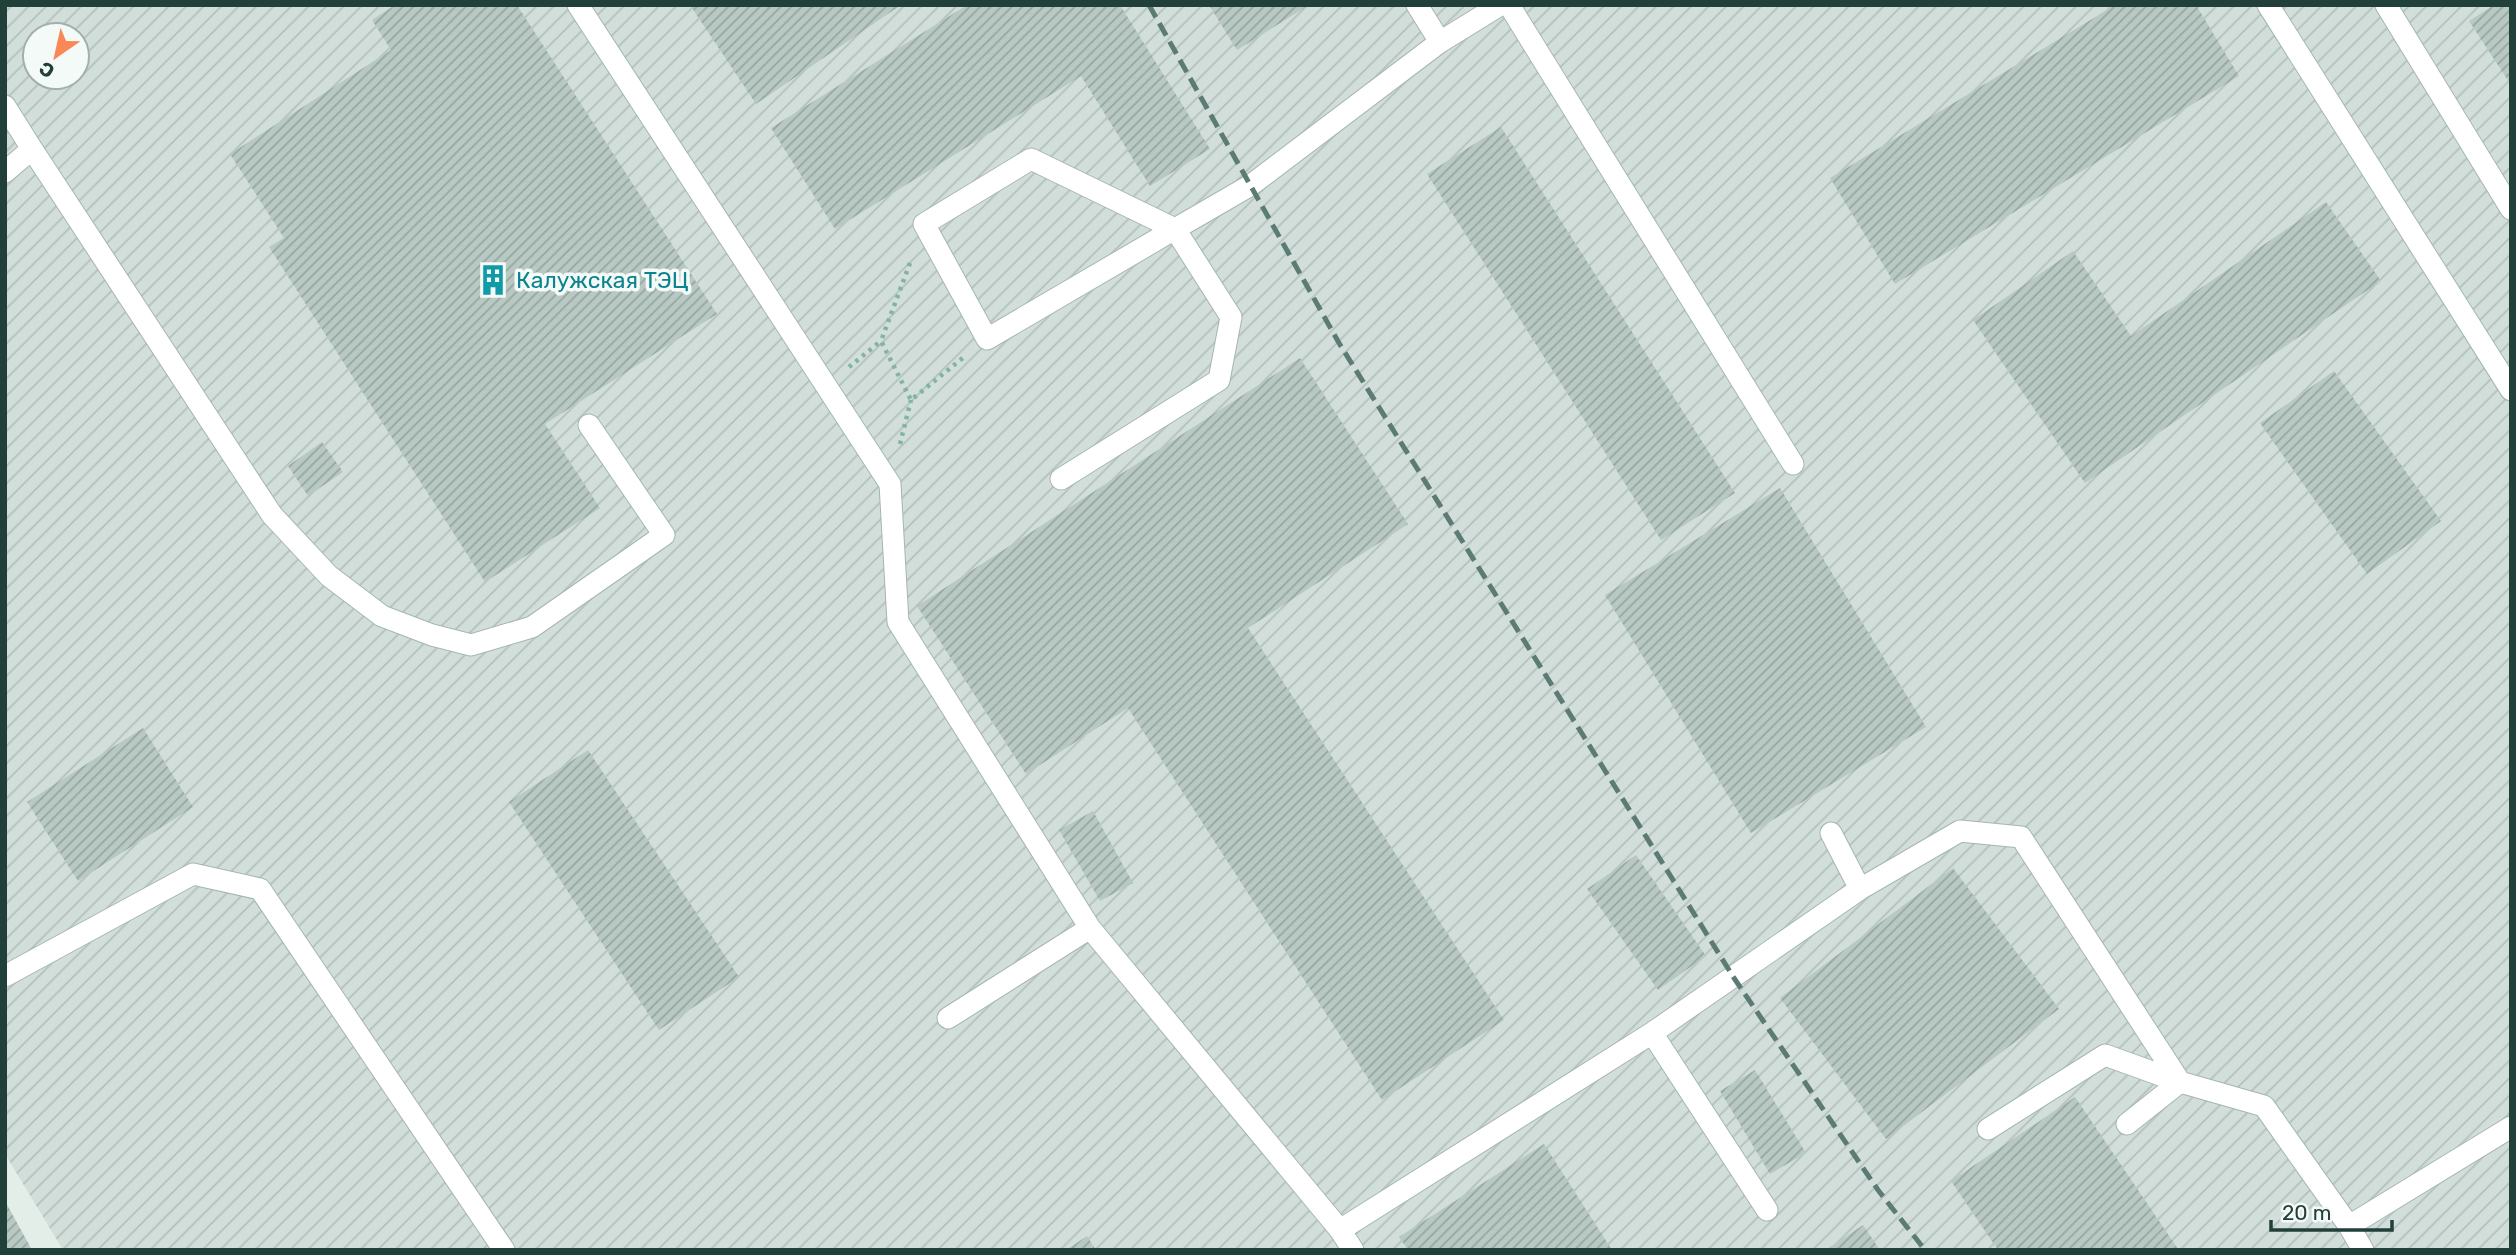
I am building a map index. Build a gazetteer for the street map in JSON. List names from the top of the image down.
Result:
{
  "places": {
    "building": ["Калужская ТЭЦ"]
  },
  "scale_bar": "20 m",
  "north": "bottom left"
}
